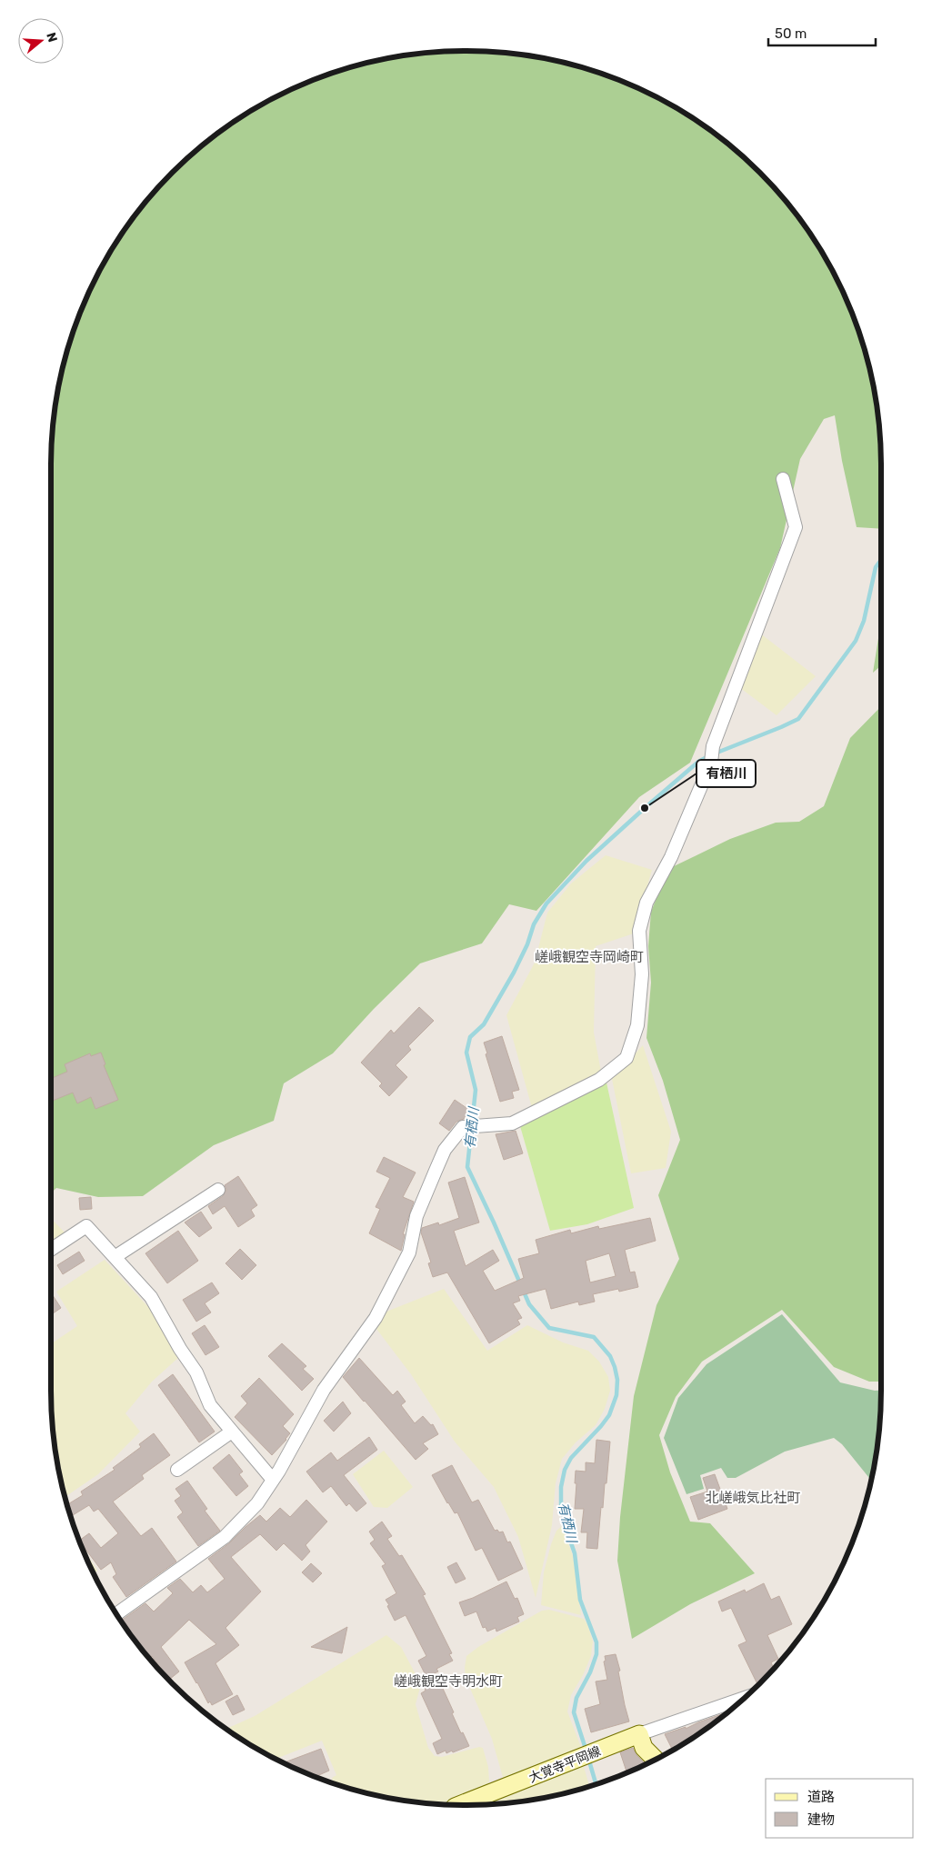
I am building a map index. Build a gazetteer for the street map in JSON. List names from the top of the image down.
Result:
{
  "streets": {
    "main road": ["大覚寺平岡線"]
  },
  "districts": ["嵯峨観空寺岡崎町", "北嵯峨気比社町", "嵯峨観空寺明水町"],
  "water": ["有栖川"],
  "places": ["有栖川"],
  "legend": ["道路", "建物"],
  "scale_bar": "50 m",
  "north": "right"
}
